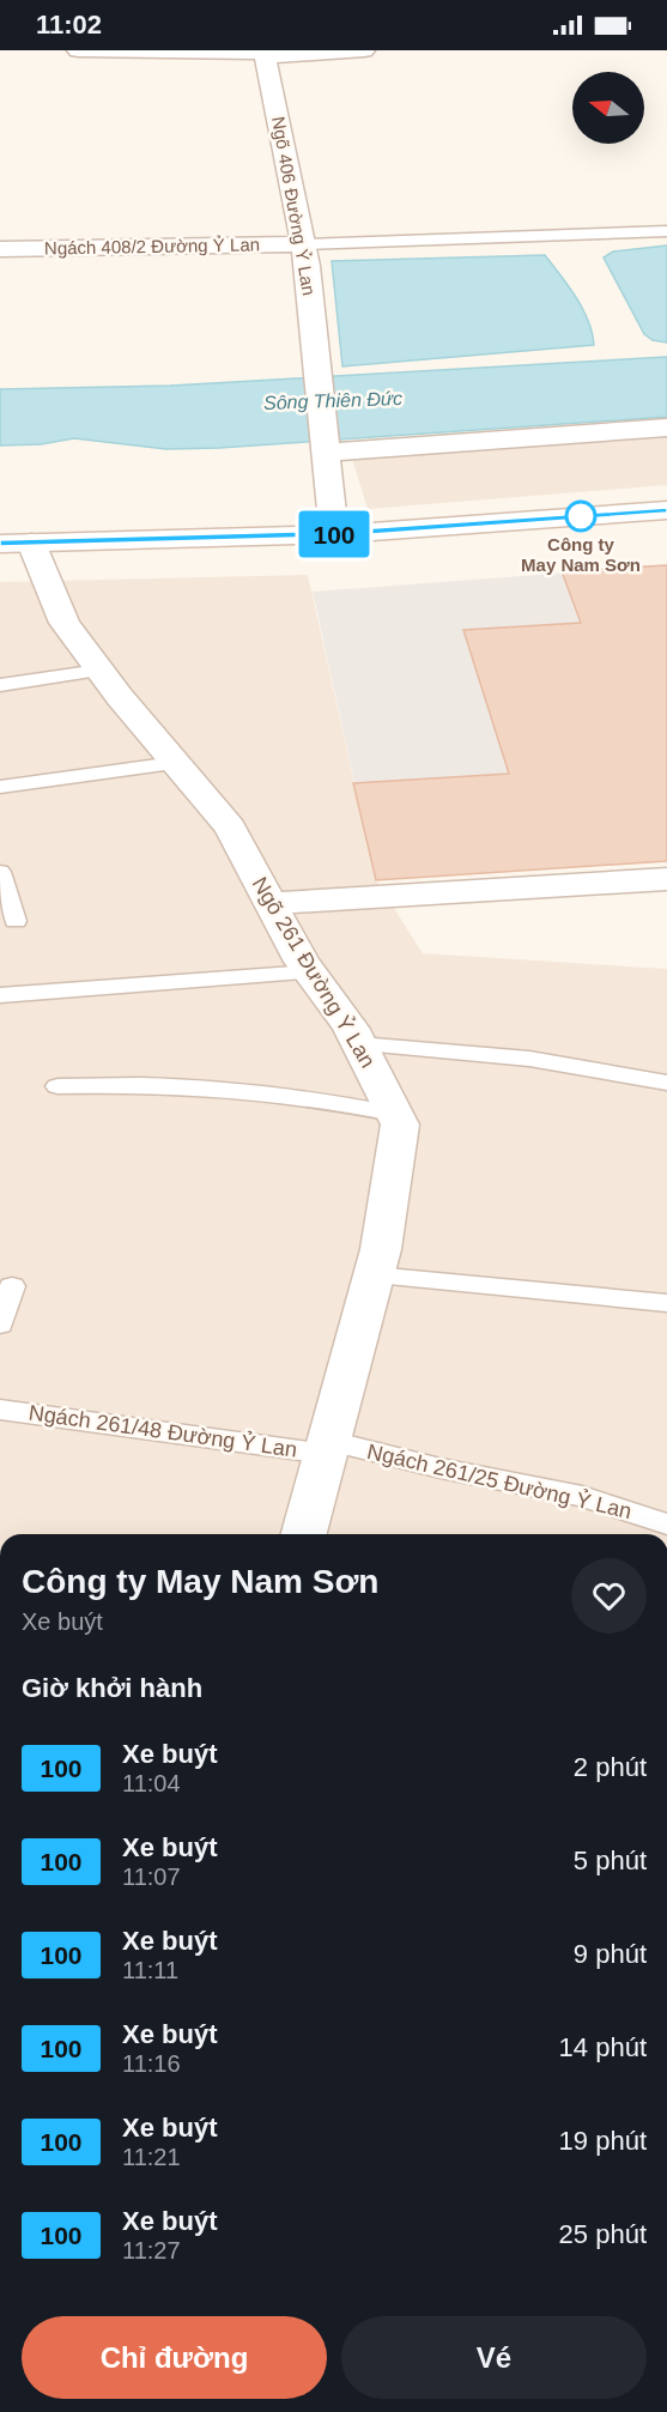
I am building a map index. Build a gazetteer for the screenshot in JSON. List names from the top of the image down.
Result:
{
  "streets": {
    "street": ["Ngõ 406 Đường Ỷ Lan", "Ngách 408/2 Đường Ỷ Lan", "Ngõ 261 Đường Ỷ Lan"],
    "lane": ["Ngách 261/48 Đường Ỷ Lan", "Ngách 261/25 Đường Ỷ Lan"]
  },
  "crossings": [
    ["Ngõ 406 Đường Ỷ Lan", "Ngách 408/2 Đường Ỷ Lan"],
    ["Ngõ 261 Đường Ỷ Lan", "Ngách 261/48 Đường Ỷ Lan"],
    ["Ngõ 261 Đường Ỷ Lan", "Ngách 261/25 Đường Ỷ Lan"],
    ["Ngách 261/48 Đường Ỷ Lan", "Ngách 261/25 Đường Ỷ Lan"]
  ],
  "water": ["Sông Thiên Đức"],
  "places": ["Công ty May Nam Sơn"],
  "lines": ["bus line 100"],
  "north": "left",
  "page": {
    "status": "11:02",
    "on_map": "100",
    "heading": [
      ["Công ty May Nam Sơn", "Xe buýt"],
      "Giờ khởi hành"
    ],
    "list": [
      {
        "mark": "100",
        "name": "Xe buýt",
        "note": "11:04",
        "value": "2 phút"
      },
      {
        "mark": "100",
        "name": "Xe buýt",
        "note": "11:07",
        "value": "5 phút"
      },
      {
        "mark": "100",
        "name": "Xe buýt",
        "note": "11:11",
        "value": "9 phút"
      },
      {
        "mark": "100",
        "name": "Xe buýt",
        "note": "11:16",
        "value": "14 phút"
      },
      {
        "mark": "100",
        "name": "Xe buýt",
        "note": "11:21",
        "value": "19 phút"
      },
      {
        "mark": "100",
        "name": "Xe buýt",
        "note": "11:27",
        "value": "25 phút"
      }
    ],
    "buttons": ["Chỉ đường", "Vé"]
  }
}
